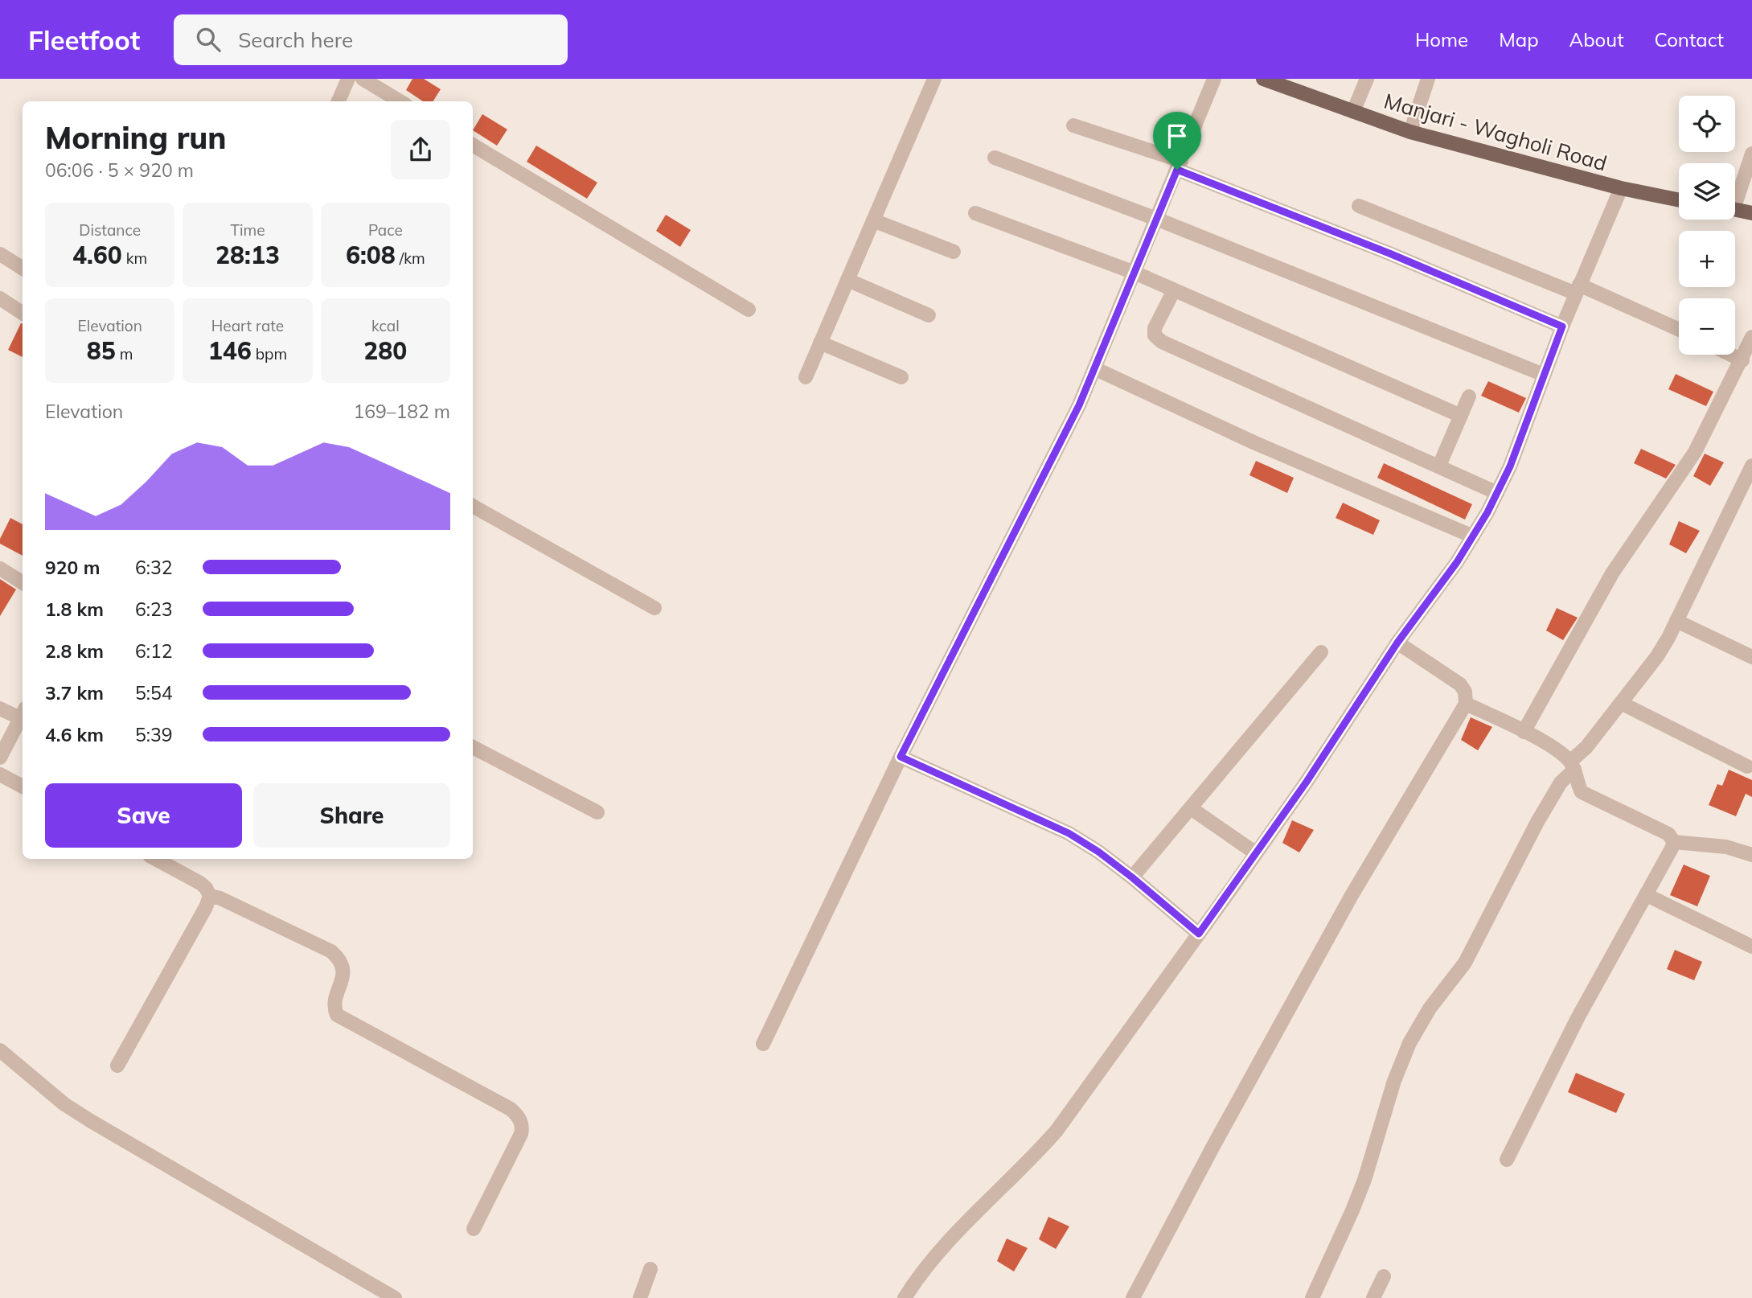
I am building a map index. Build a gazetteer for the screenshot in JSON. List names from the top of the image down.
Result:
{
  "streets": {
    "main road": ["Manjari - Wagholi Road"]
  },
  "page": {
    "header": "Fleetfoot",
    "search": "Search here",
    "nav": [
      "Home",
      "Map",
      "About",
      "Contact"
    ],
    "map_buttons": ["+", "−"],
    "heading": ["Morning run", "06:06 · 5 × 920 m"],
    "stats": [
      ["Distance", "4.60 km"],
      ["Time", "28:13"],
      ["Pace", "6:08 /km"],
      ["Elevation", "85 m"],
      ["Heart rate", "146 bpm"],
      ["kcal", "280"]
    ],
    "chart": ["Elevation", "169–182 m"],
    "list": [
      {
        "name": "920 m",
        "note": "6:32"
      },
      {
        "name": "1.8 km",
        "note": "6:23"
      },
      {
        "name": "2.8 km",
        "note": "6:12"
      },
      {
        "name": "3.7 km",
        "note": "5:54"
      },
      {
        "name": "4.6 km",
        "note": "5:39"
      }
    ],
    "buttons": ["Save", "Share"]
  }
}
